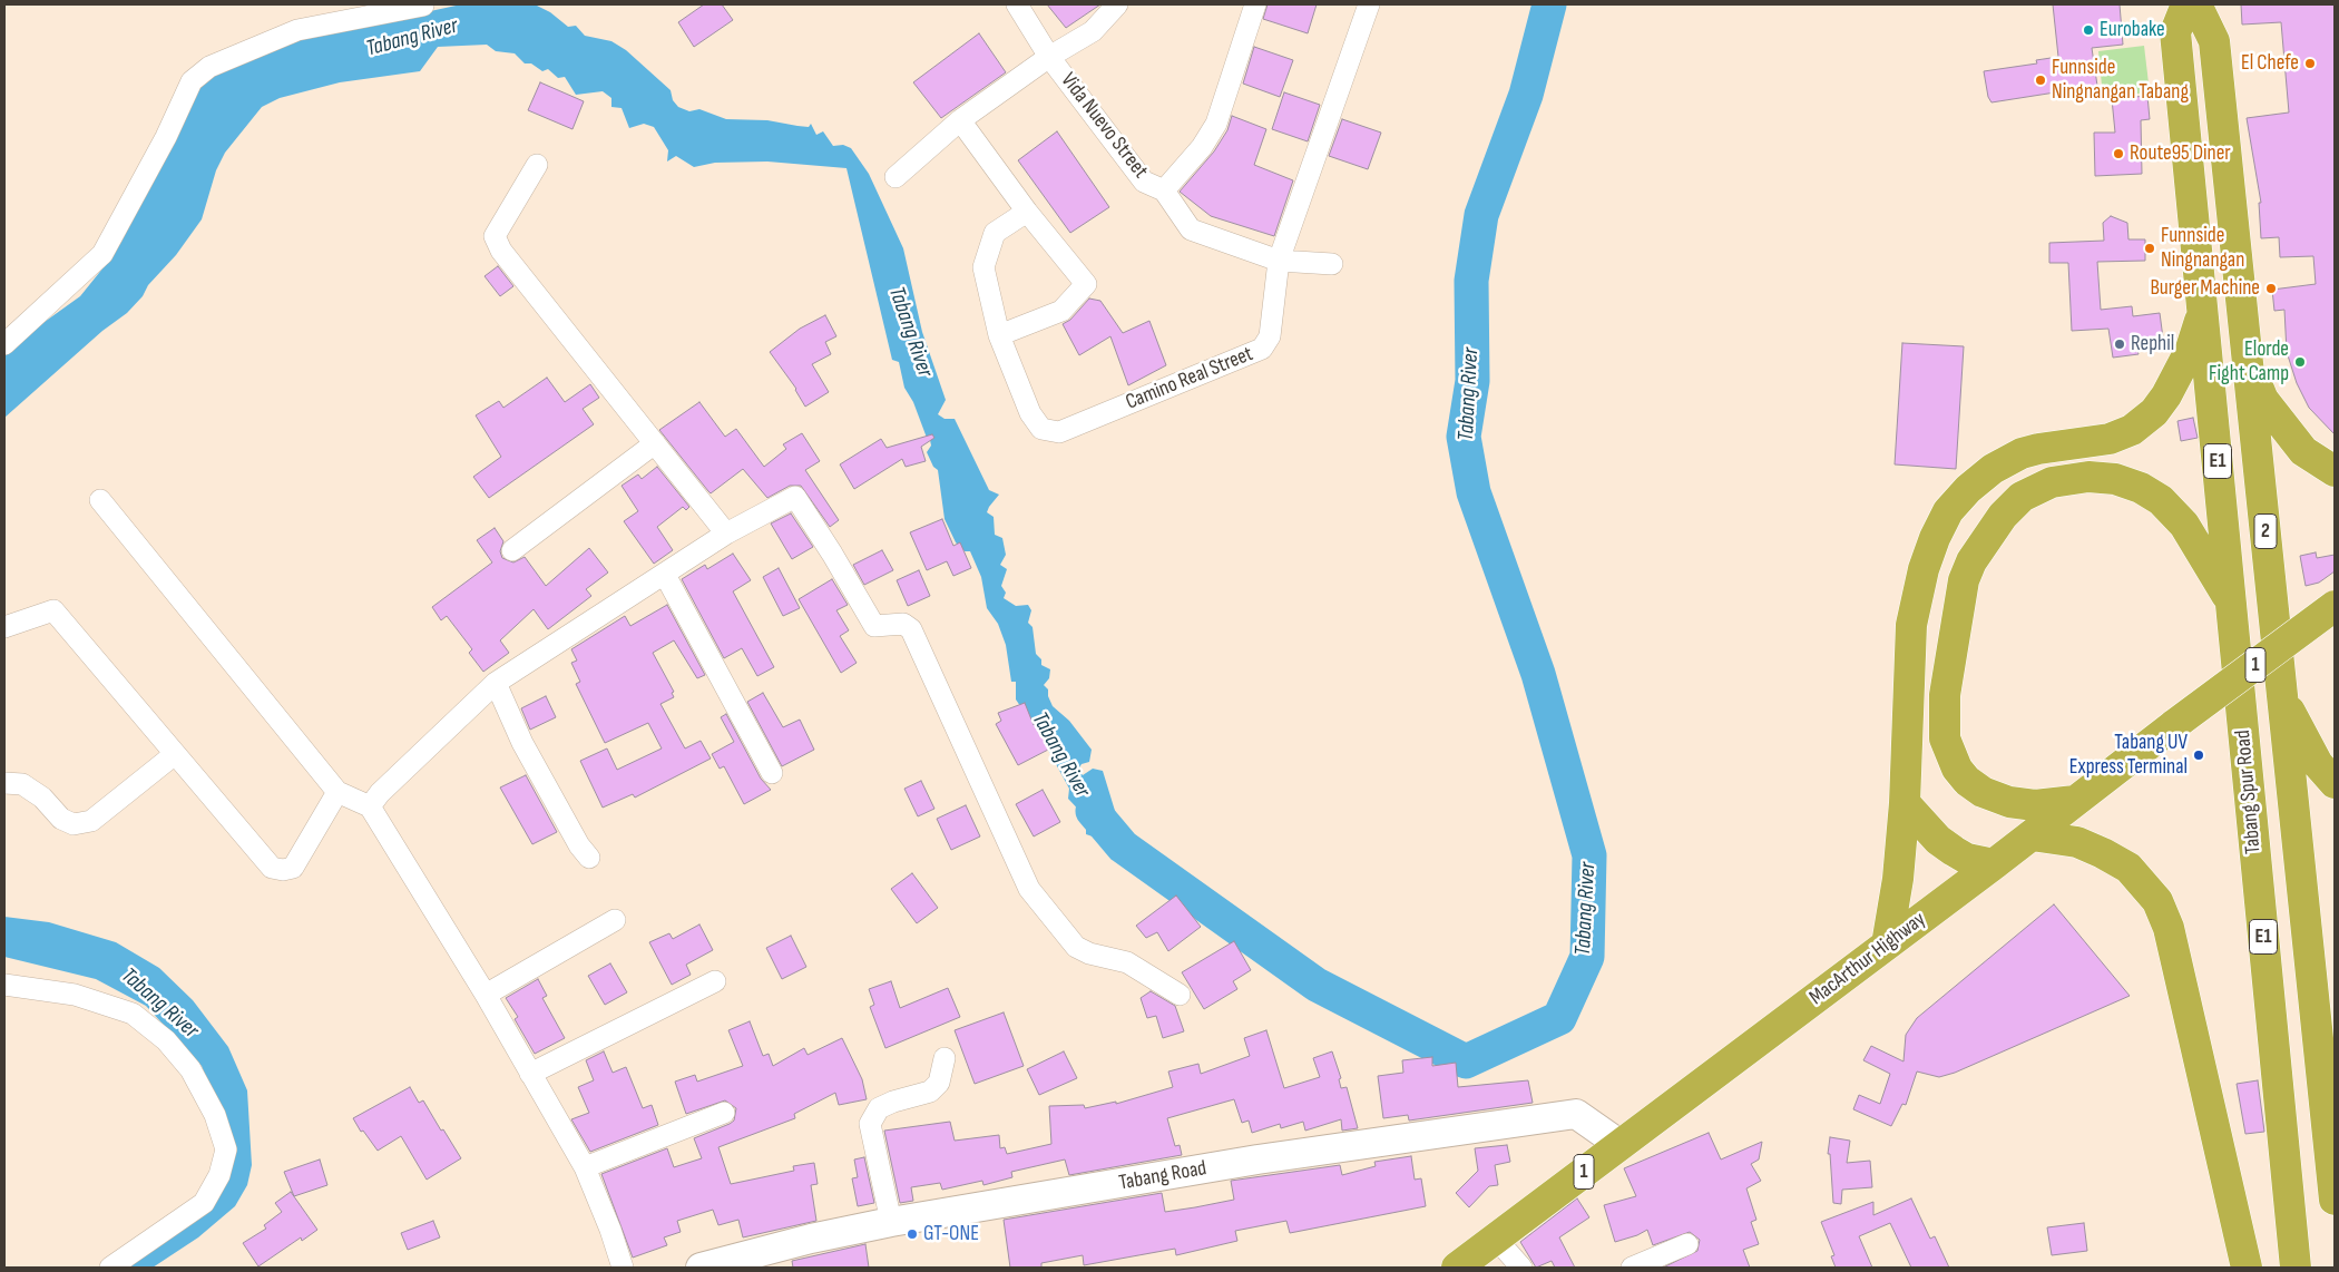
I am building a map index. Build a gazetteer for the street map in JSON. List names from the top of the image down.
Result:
{
  "streets": {
    "highway": [
      "E1",
      "2",
      "1",
      "Tabang Spur Road",
      "MacArthur Highway"
    ],
    "main road": ["Tabang Road"],
    "street": ["Vida Nuevo Street", "Camino Real Street"]
  },
  "crossings": [
    ["Vida Nuevo Street", "Camino Real Street"],
    ["2", "Tabang Spur Road"],
    ["MacArthur Highway", "Tabang Road"]
  ],
  "water": ["Tabang River"],
  "places": [
    "Eurobake",
    "El Chefe",
    "Funnside Ningnangan Tabang",
    "Route95 Diner",
    "Funnside Ningnangan",
    "Burger Machine",
    "Rephil",
    "Elorde Fight Camp",
    "Tabang UV Express Terminal",
    "GT-ONE"
  ]
}
